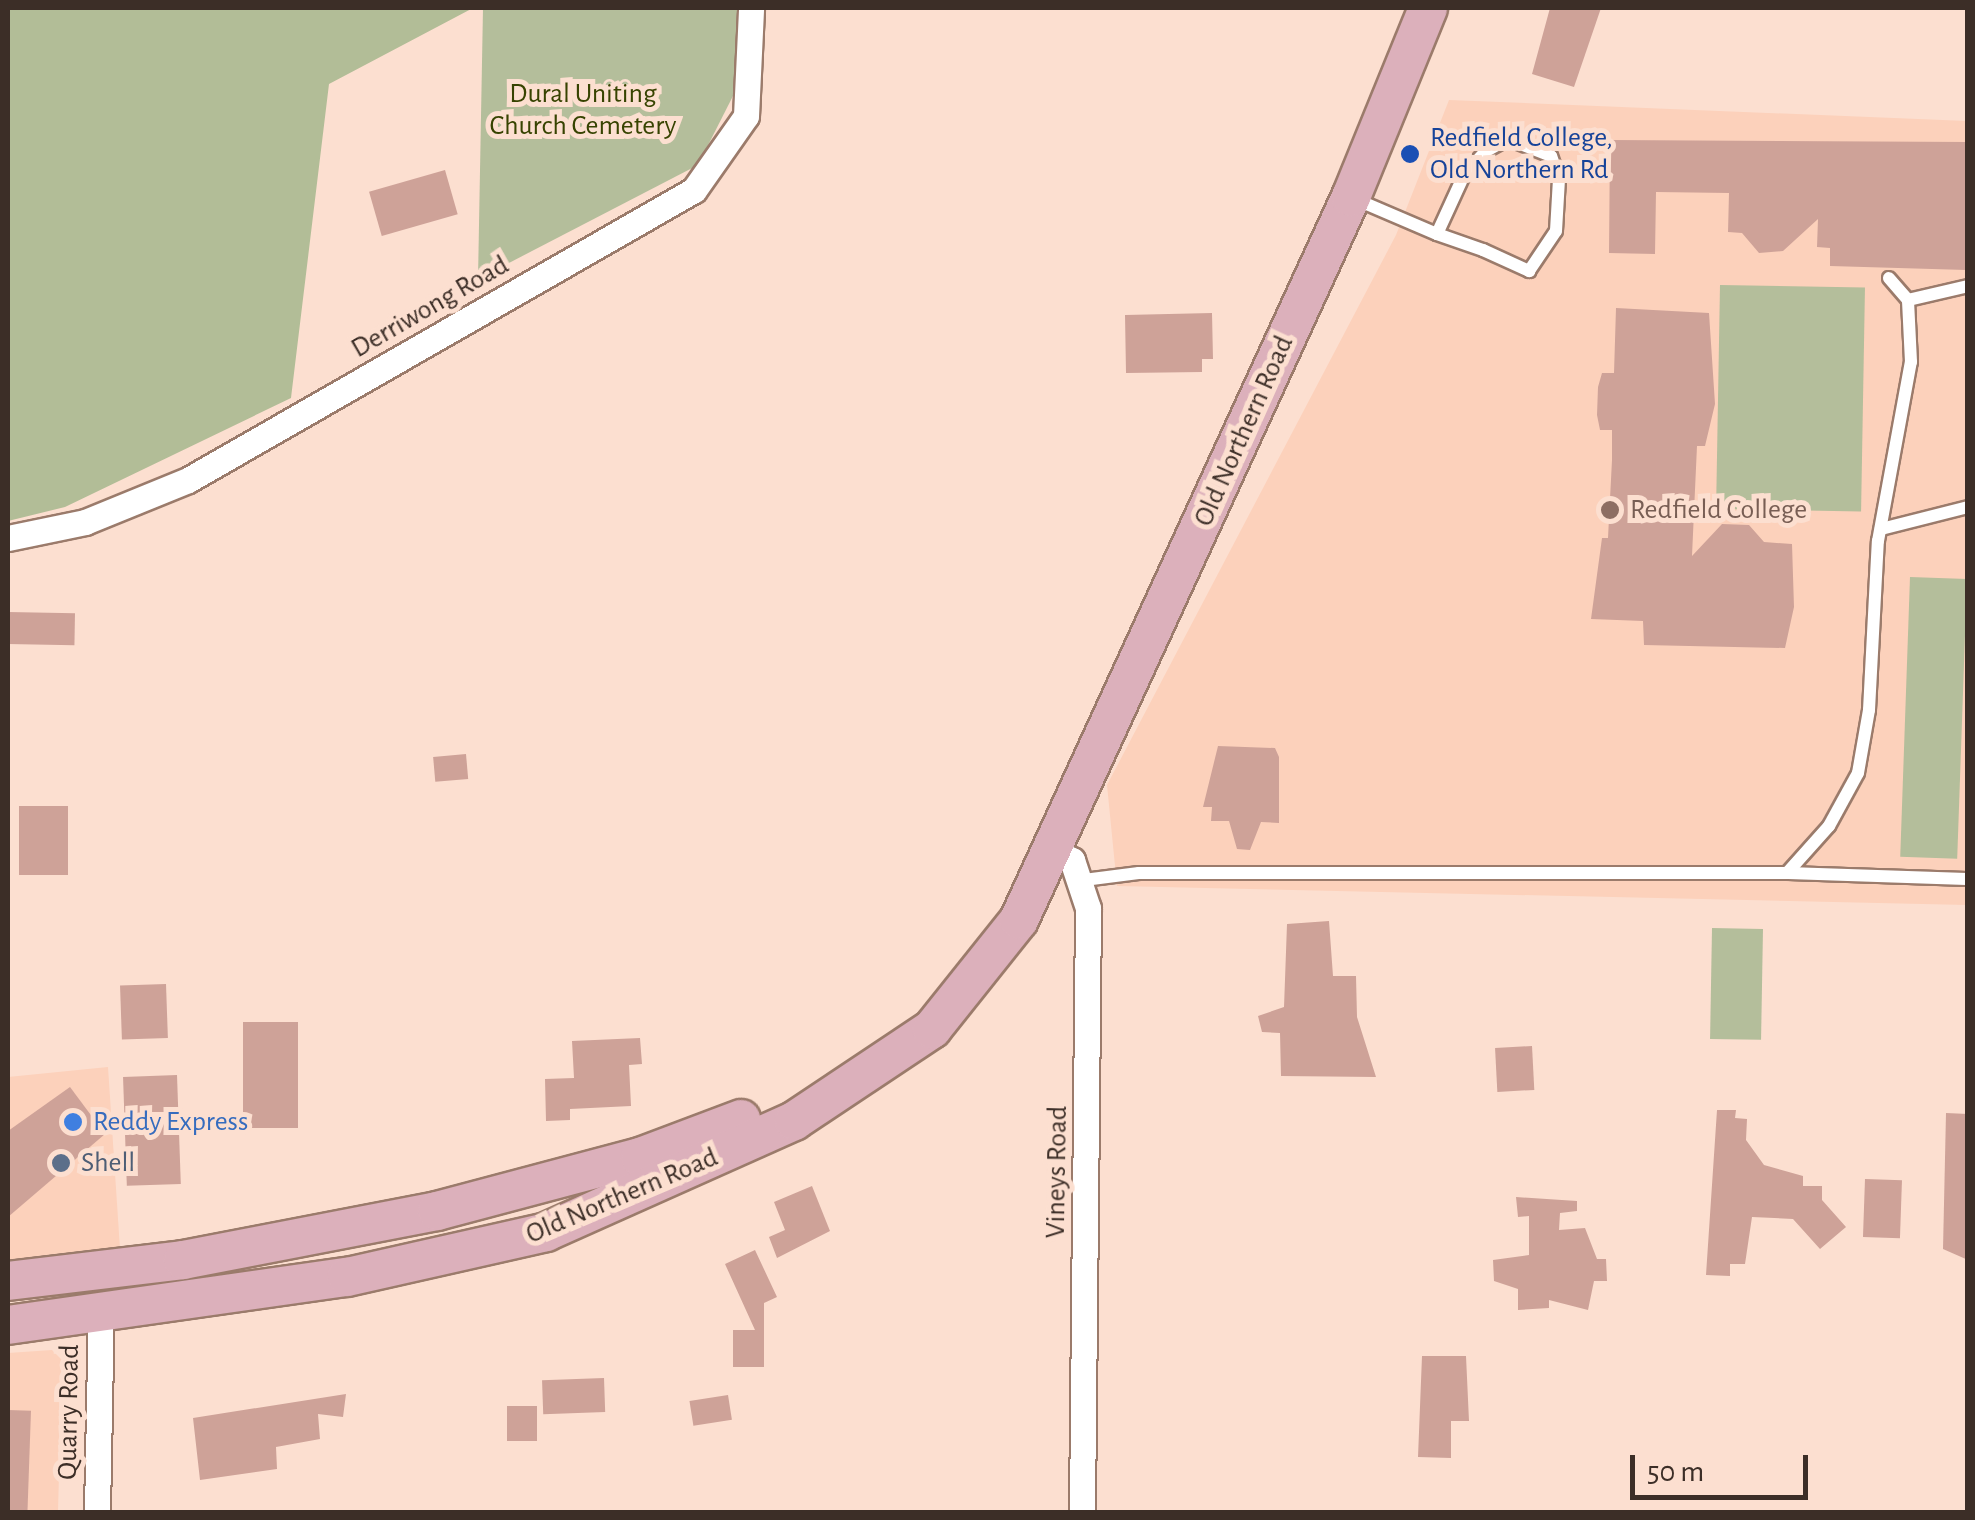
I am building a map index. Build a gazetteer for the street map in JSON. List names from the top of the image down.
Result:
{
  "streets": {
    "main road": ["Old Northern Road"],
    "street": ["Derriwong Road", "Vineys Road", "Quarry Road"]
  },
  "crossings": [
    ["Old Northern Road", "Quarry Road"]
  ],
  "parks": ["Dural Uniting Church Cemetery"],
  "places": [
    "Redfield College, Old Northern Rd",
    "Redfield College",
    "Reddy Express",
    "Shell"
  ],
  "scale_bar": "50 m"
}
